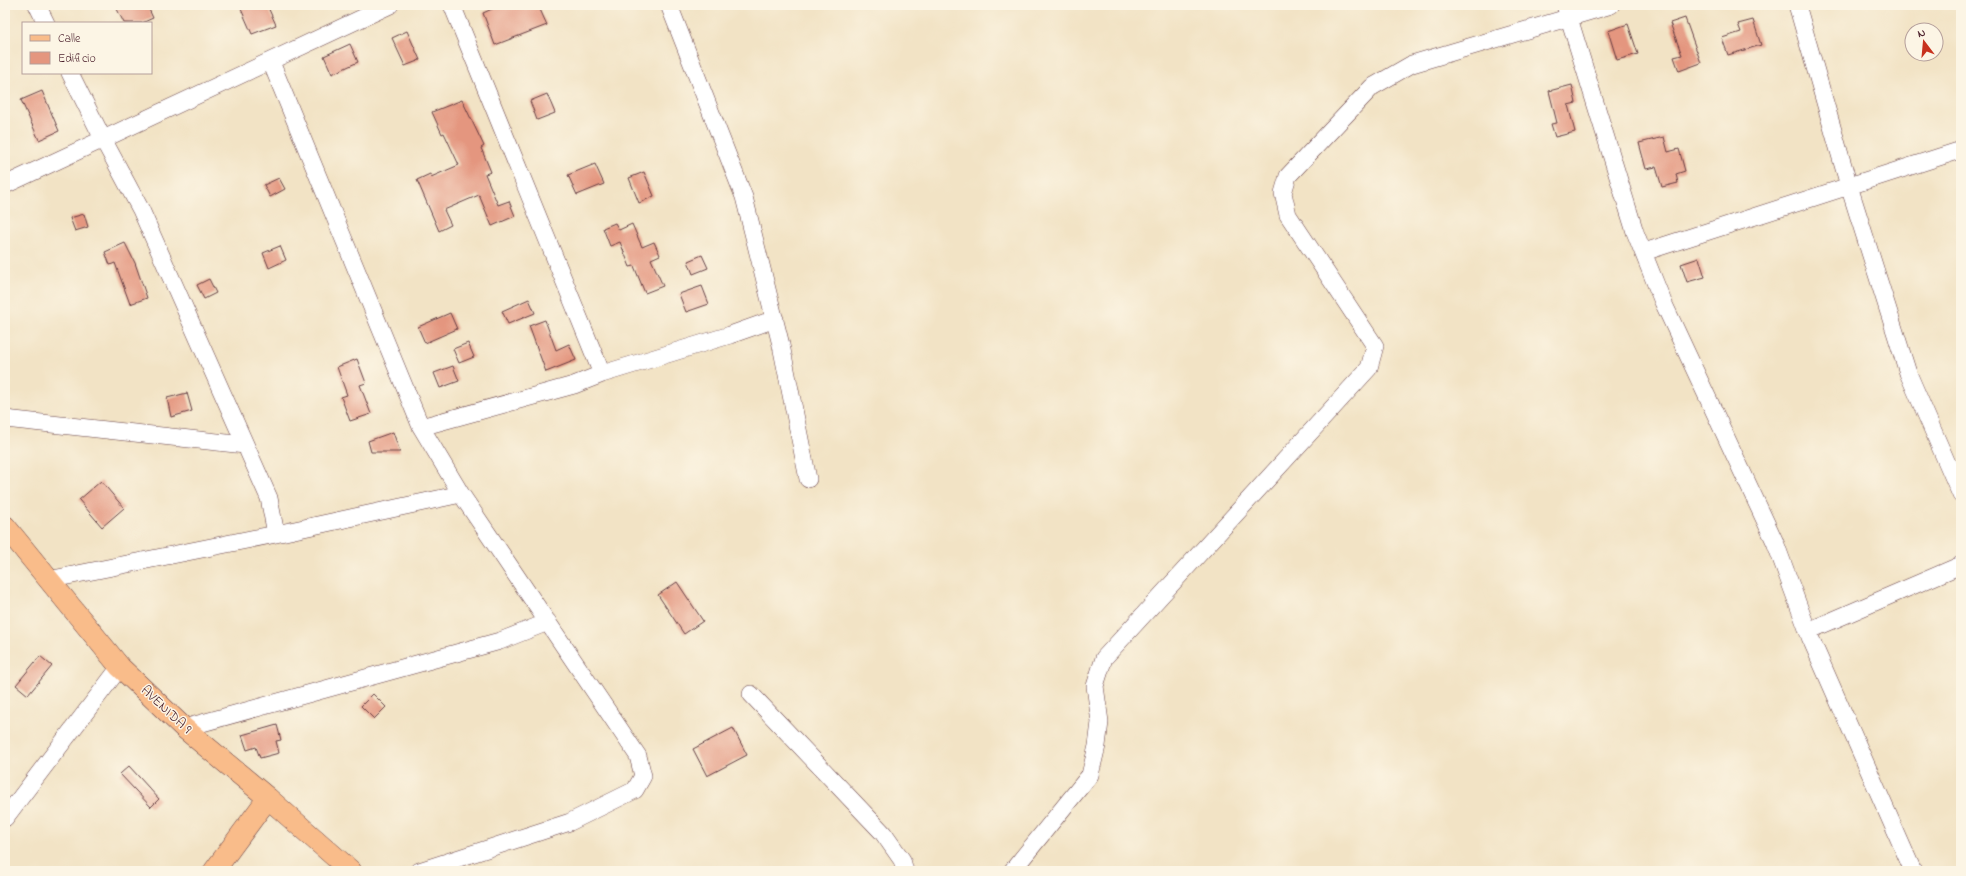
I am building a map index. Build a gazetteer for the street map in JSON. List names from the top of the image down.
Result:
{
  "streets": {
    "main road": ["AVENIDA 9"]
  },
  "legend": ["Calle", "Edificio"],
  "north": "top"
}
